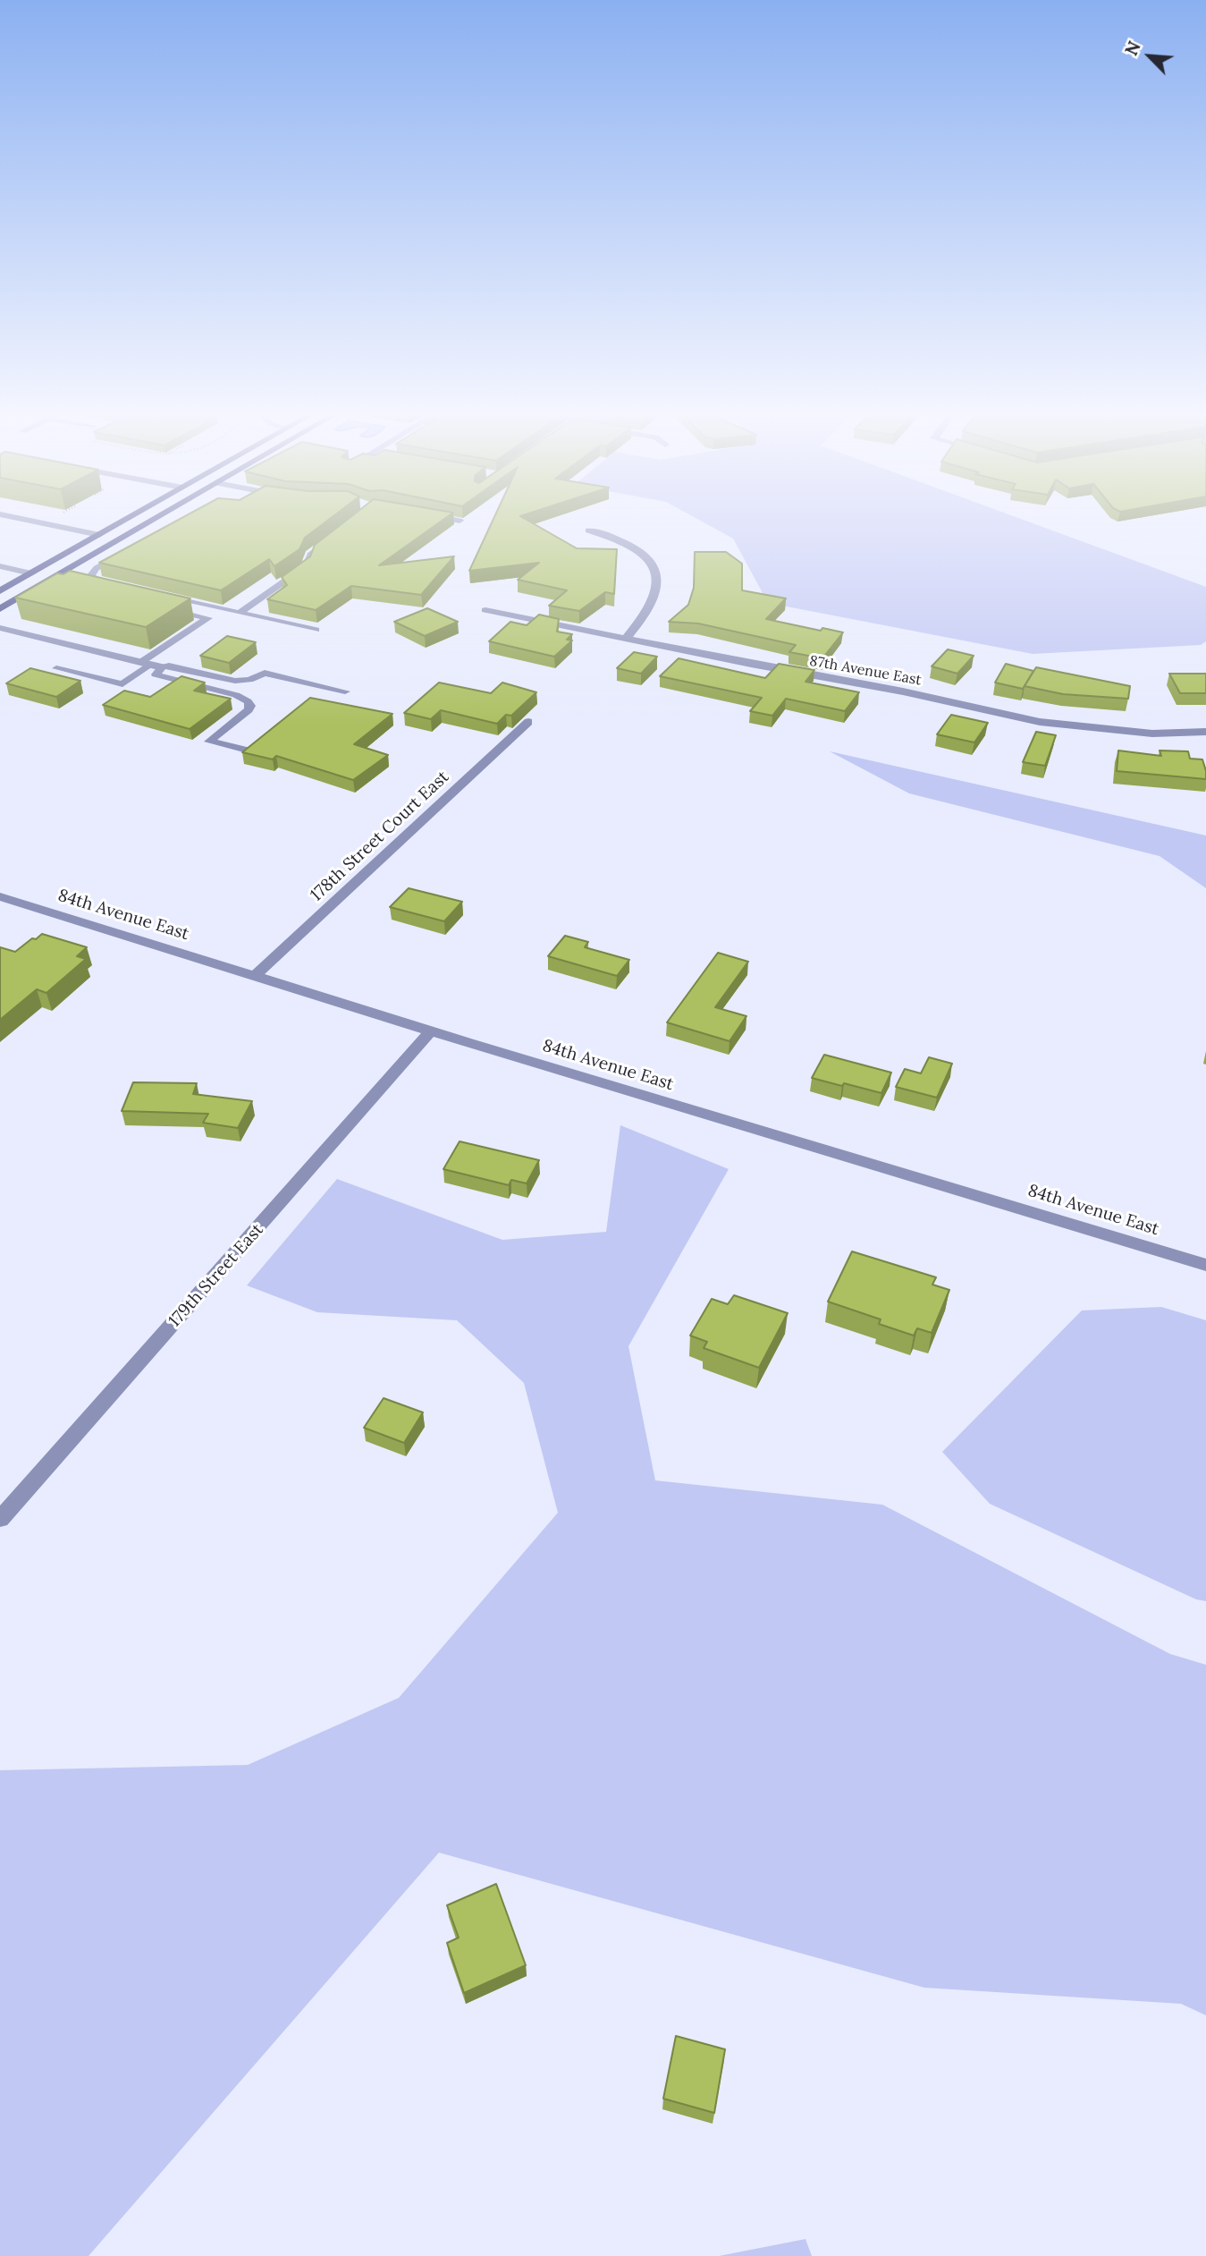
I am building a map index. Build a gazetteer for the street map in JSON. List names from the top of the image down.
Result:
{
  "streets": {
    "street": [
      "87th Avenue East",
      "178th Street Court East",
      "84th Avenue East",
      "179th Street East"
    ]
  },
  "crossings": [
    ["178th Street Court East", "84th Avenue East"],
    ["84th Avenue East", "179th Street East"]
  ],
  "north": "top left"
}
